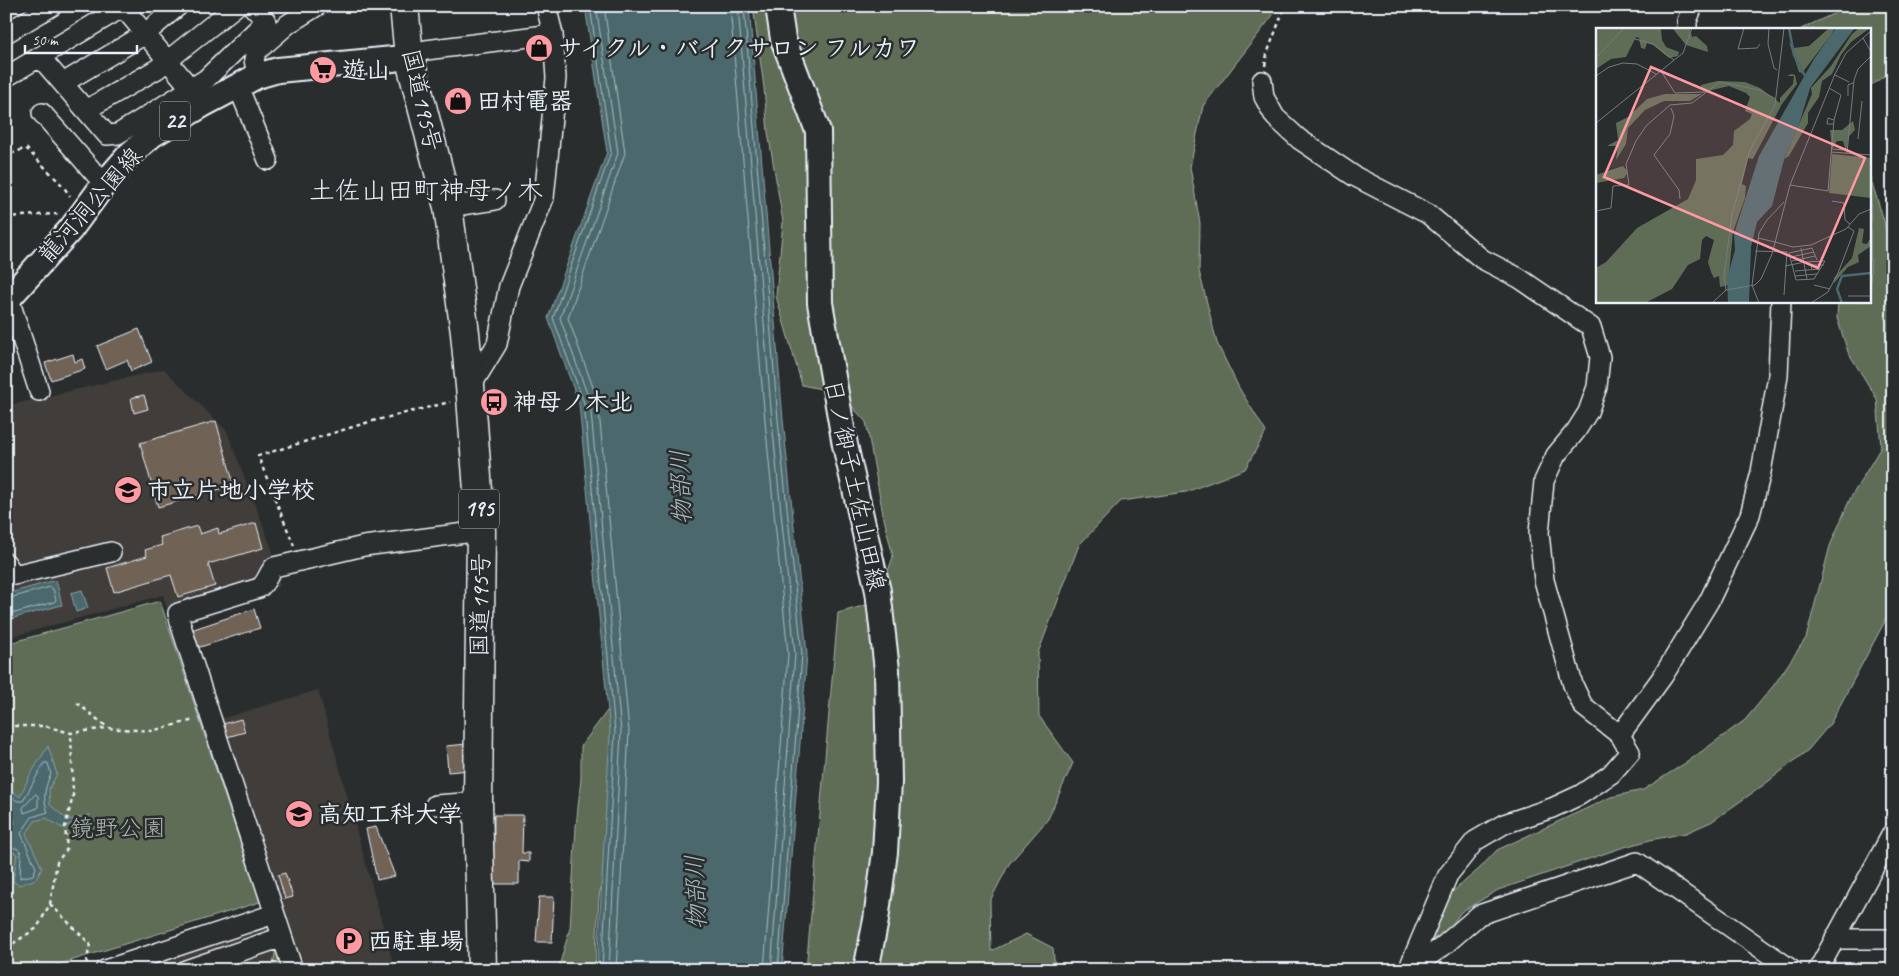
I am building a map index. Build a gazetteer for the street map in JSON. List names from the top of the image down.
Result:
{
  "streets": {
    "highway": ["国道195号", "195"],
    "main road": ["22", "龍河洞公園線", "日ノ御子土佐山田線"]
  },
  "crossings": [
    ["国道195号", "龍河洞公園線"]
  ],
  "districts": ["土佐山田町神母ノ木"],
  "water": ["物部川"],
  "parks": ["鏡野公園"],
  "places": {
    "shop": ["サイクル・バイクサロン フルカワ", "田村電器"],
    "supermarket": ["遊山"],
    "bus stop": ["神母ノ木北"],
    "school or university": ["市立片地小学校", "高知工科大学"],
    "parking": ["西駐車場"]
  },
  "scale_bar": "50 m"
}
